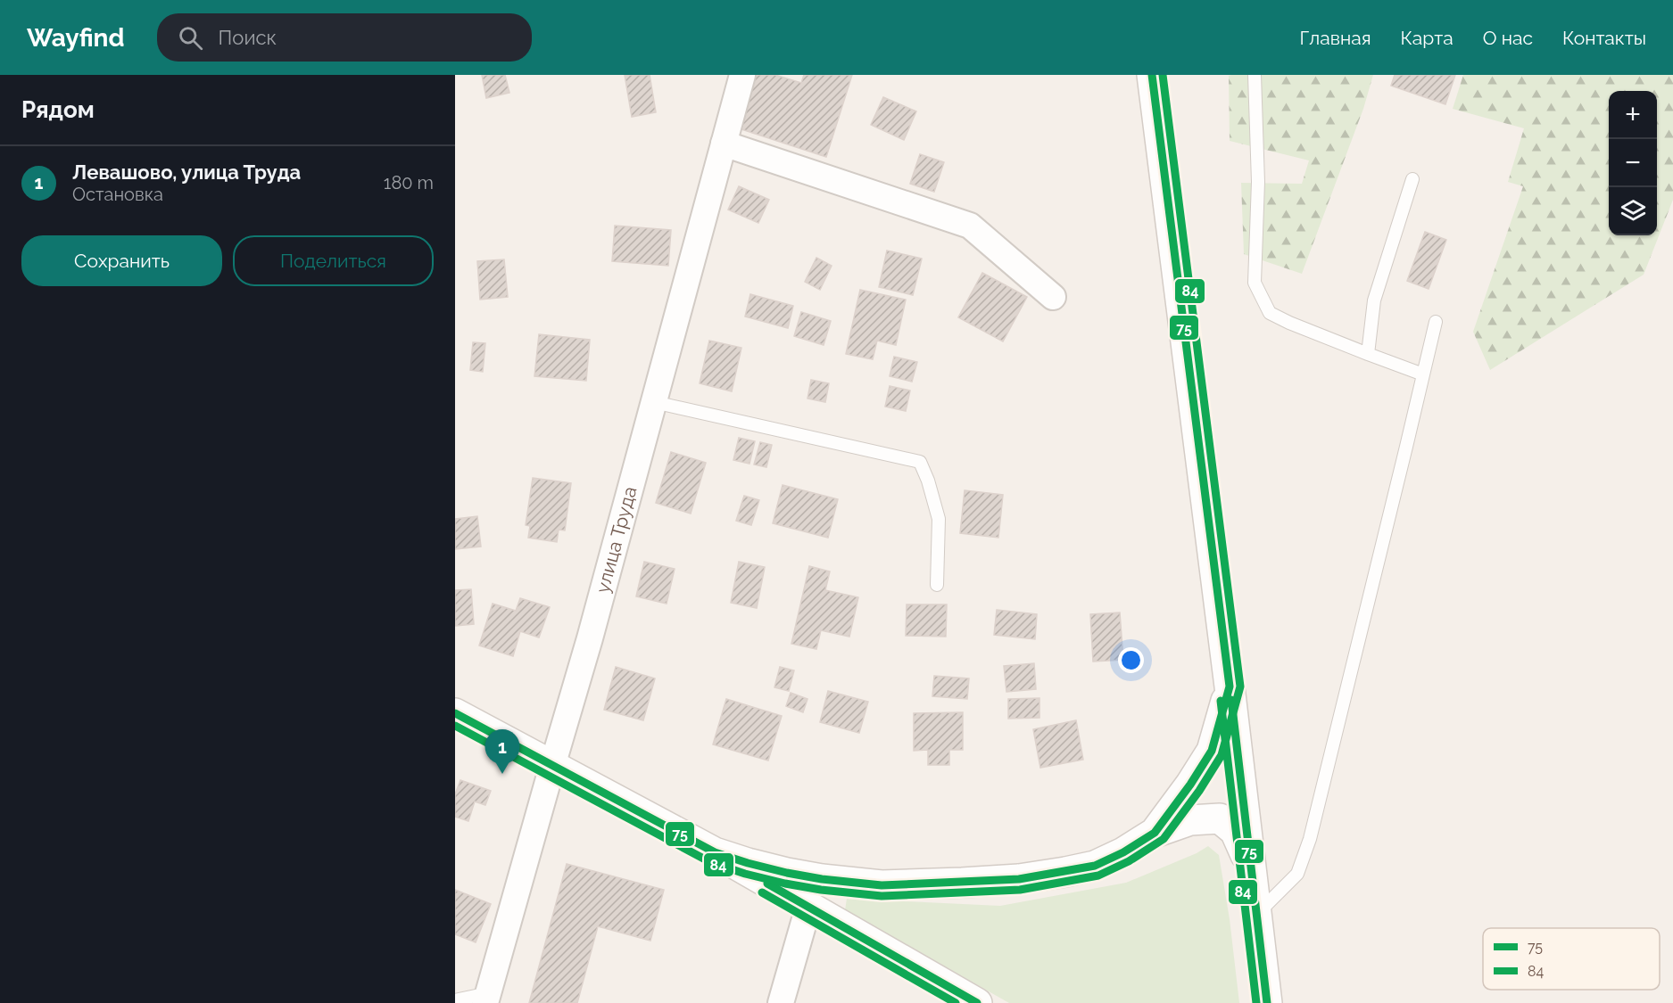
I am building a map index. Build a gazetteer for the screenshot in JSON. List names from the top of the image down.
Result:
{
  "streets": {
    "street": ["улица Труда"]
  },
  "lines": ["transit line 75", "transit line 84"],
  "legend": ["75", "84"],
  "page": {
    "header": "Wayfind",
    "search": "Поиск",
    "nav": [
      "Главная",
      "Карта",
      "О нас",
      "Контакты"
    ],
    "heading": "Рядом",
    "map_buttons": ["+", "−"],
    "list": [
      {
        "mark": "1",
        "name": "Левашово, улица Труда",
        "note": "Остановка",
        "value": "180 m"
      }
    ],
    "buttons": ["Сохранить", "Поделиться"],
    "pins": "1"
  }
}
